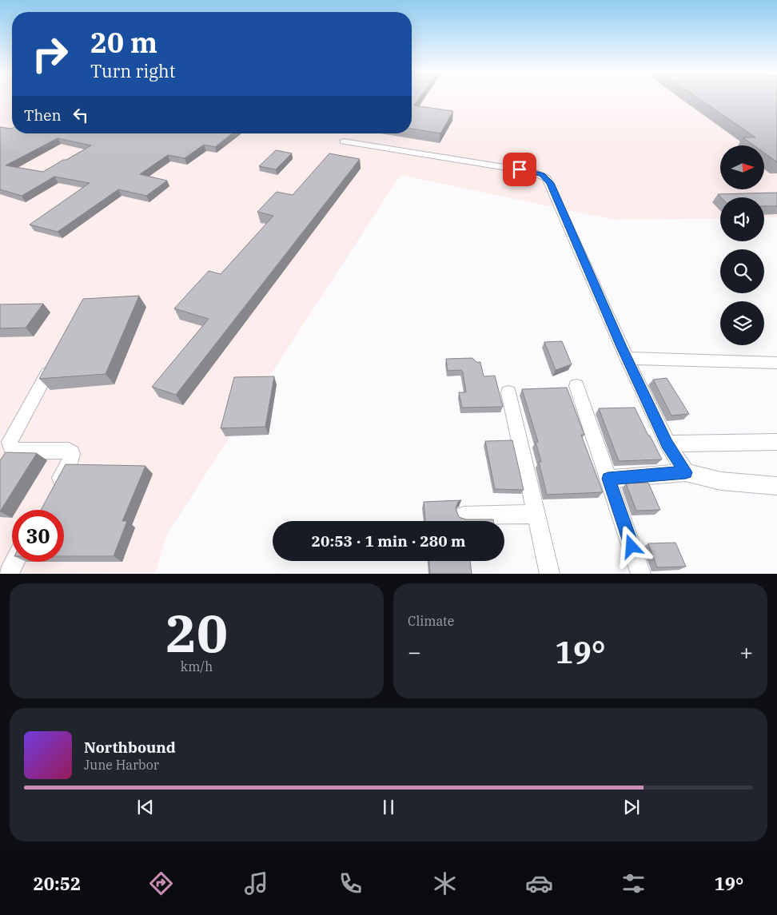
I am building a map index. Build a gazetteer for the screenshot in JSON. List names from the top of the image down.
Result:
{
  "north": "right",
  "page": {
    "turn": ["20 m", "Turn right"],
    "then": "Then",
    "limit": "30",
    "trip": "20:53 · 1 min · 280 m",
    "tile": [
      ["20", "km/h"],
      "Climate"
    ],
    "heat": ["−", "19°", "+"],
    "song": ["Northbound", "June Harbor"],
    "tabs": ["20:52", "19°"]
  }
}
